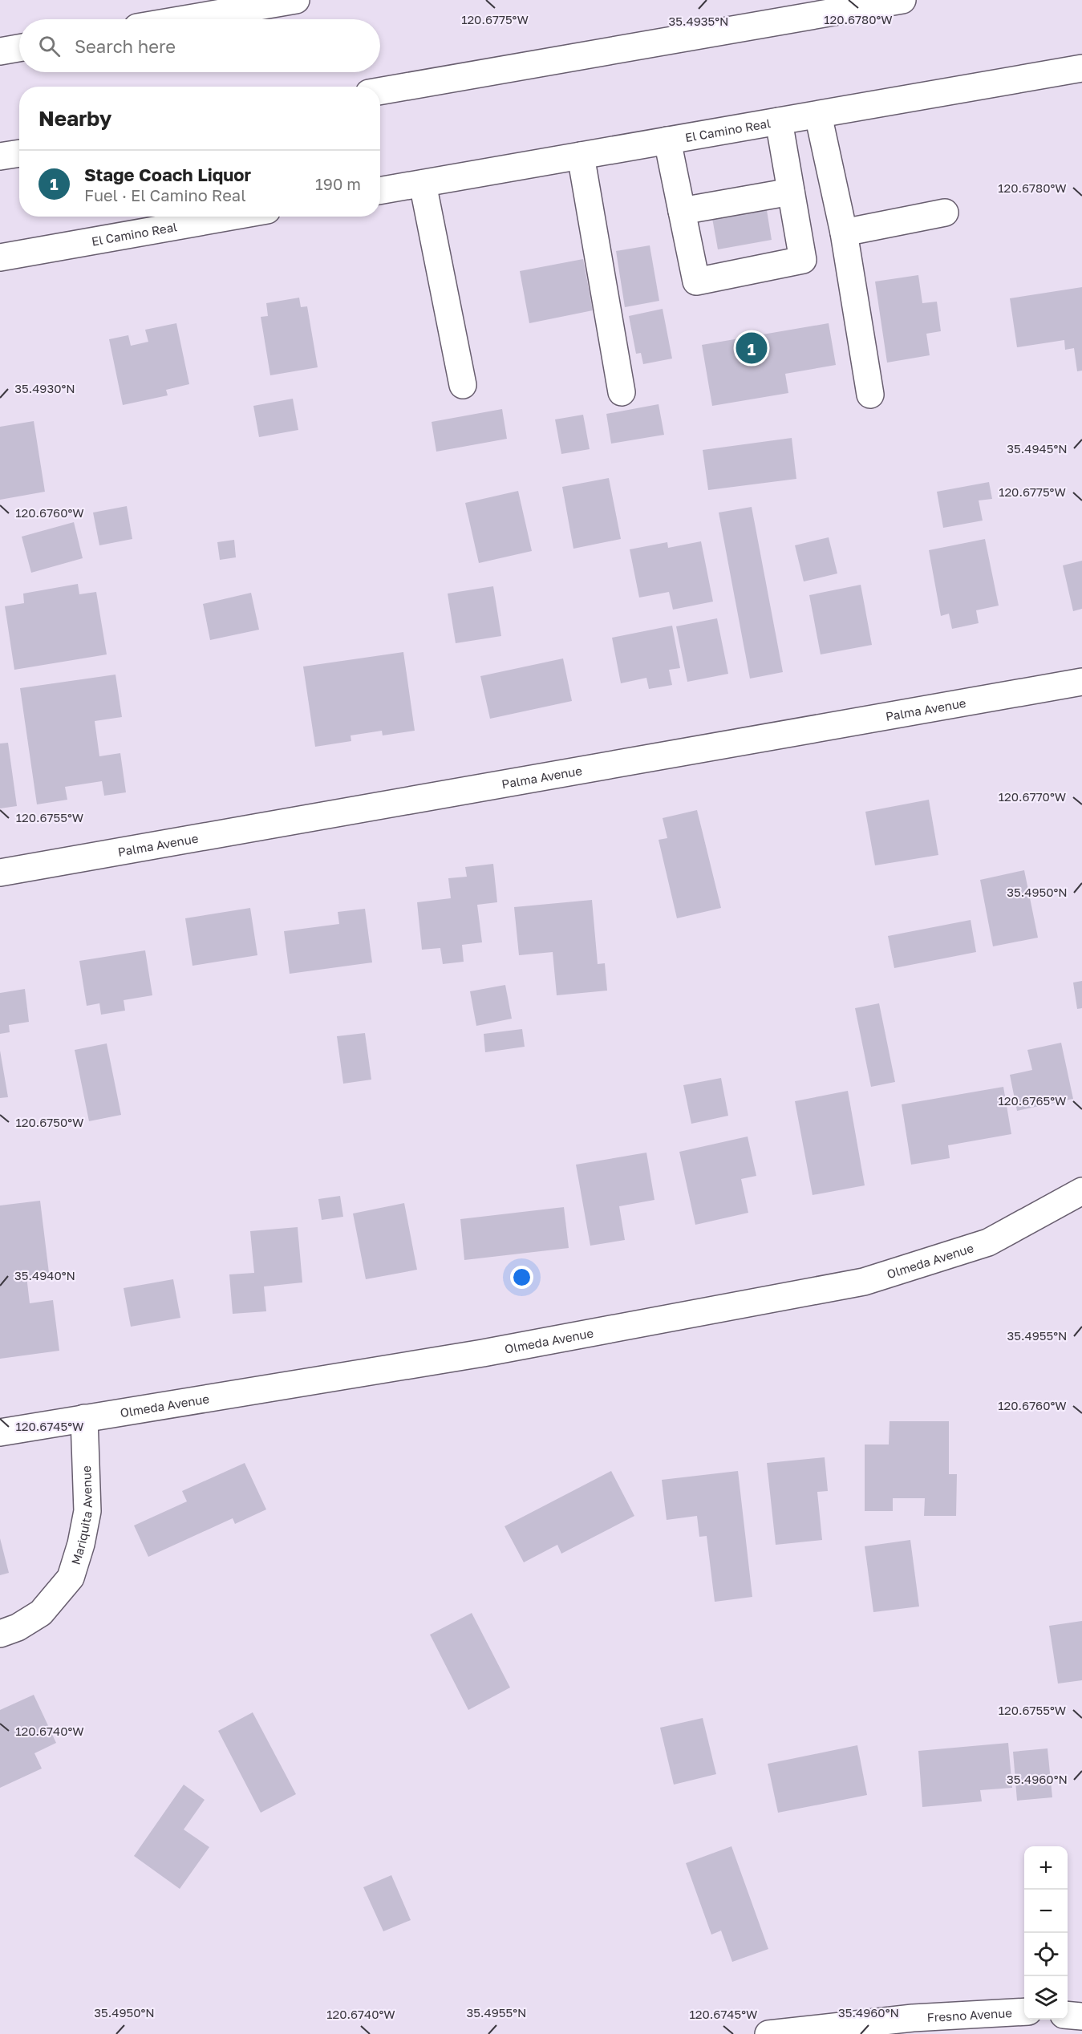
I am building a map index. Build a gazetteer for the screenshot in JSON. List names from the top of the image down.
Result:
{
  "streets": {
    "main road": [
      "El Camino Real",
      "Palma Avenue",
      "Olmeda Avenue",
      "Mariquita Avenue",
      "Fresno Avenue"
    ]
  },
  "crossings": [
    ["Olmeda Avenue", "Mariquita Avenue"]
  ],
  "page": {
    "search": "Search here",
    "heading": "Nearby",
    "list": [
      {
        "mark": "1",
        "name": "Stage Coach Liquor",
        "note": "Fuel · El Camino Real",
        "value": "190 m"
      }
    ],
    "pins": "1",
    "map_buttons": ["+", "−"]
  },
  "coordinates": [
    "120.6775°W",
    "120.6780°W",
    "35.4935°N",
    "35.4930°N",
    "35.4945°N",
    "120.6760°W",
    "120.6770°W",
    "120.6755°W",
    "35.4950°N",
    "120.6765°W",
    "120.6750°W",
    "35.4940°N",
    "35.4955°N",
    "120.6745°W",
    "120.6740°W",
    "35.4960°N"
  ]
}
